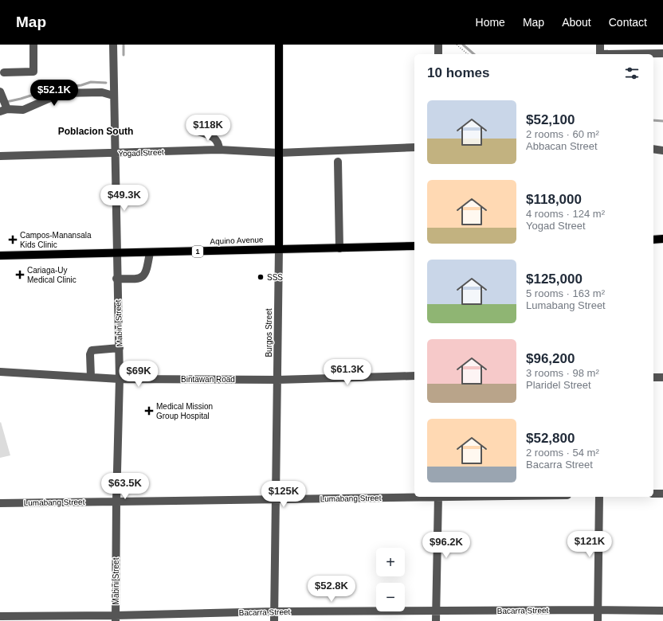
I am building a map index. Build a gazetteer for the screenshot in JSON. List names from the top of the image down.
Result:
{
  "streets": {
    "main road": ["Aquino Avenue", "1", "Burgos Street"],
    "street": [
      "Yogad Street",
      "Mabini Street",
      "Bintawan Road",
      "Lumabang Street",
      "Bacarra Street"
    ]
  },
  "crossings": [
    ["Yogad Street", "Mabini Street"],
    ["Yogad Street", "Burgos Street"],
    ["Aquino Avenue", "Mabini Street"],
    ["Aquino Avenue", "Burgos Street"],
    ["Mabini Street", "Bintawan Road"],
    ["Mabini Street", "Lumabang Street"],
    ["Mabini Street", "Bacarra Street"],
    ["Burgos Street", "Bintawan Road"],
    ["Burgos Street", "Lumabang Street"],
    ["Burgos Street", "Bacarra Street"]
  ],
  "districts": ["Poblacion South"],
  "places": {
    "health": ["Campos-Manansala Kids Clinic", "Cariaga-Uy Medical Clinic", "Medical Mission Group Hospital"],
    "other": ["SSS"]
  },
  "page": {
    "header": "Map",
    "nav": [
      "Home",
      "Map",
      "About",
      "Contact"
    ],
    "heading": "10 homes",
    "price": [
      "$52.1K",
      "$118K",
      "$49.3K",
      "$61.3K",
      "$69K",
      "$63.5K",
      "$125K",
      "$121K",
      "$96.2K",
      "$52.8K"
    ],
    "list": [
      {
        "name": "$52,100",
        "note": "2 rooms · 60 m² · Abbacan Street"
      },
      {
        "name": "$118,000",
        "note": "4 rooms · 124 m² · Yogad Street"
      },
      {
        "name": "$125,000",
        "note": "5 rooms · 163 m² · Lumabang Street"
      },
      {
        "name": "$96,200",
        "note": "3 rooms · 98 m² · Plaridel Street"
      },
      {
        "name": "$52,800",
        "note": "2 rooms · 54 m² · Bacarra Street"
      }
    ],
    "map_buttons": ["+", "−"]
  }
}
